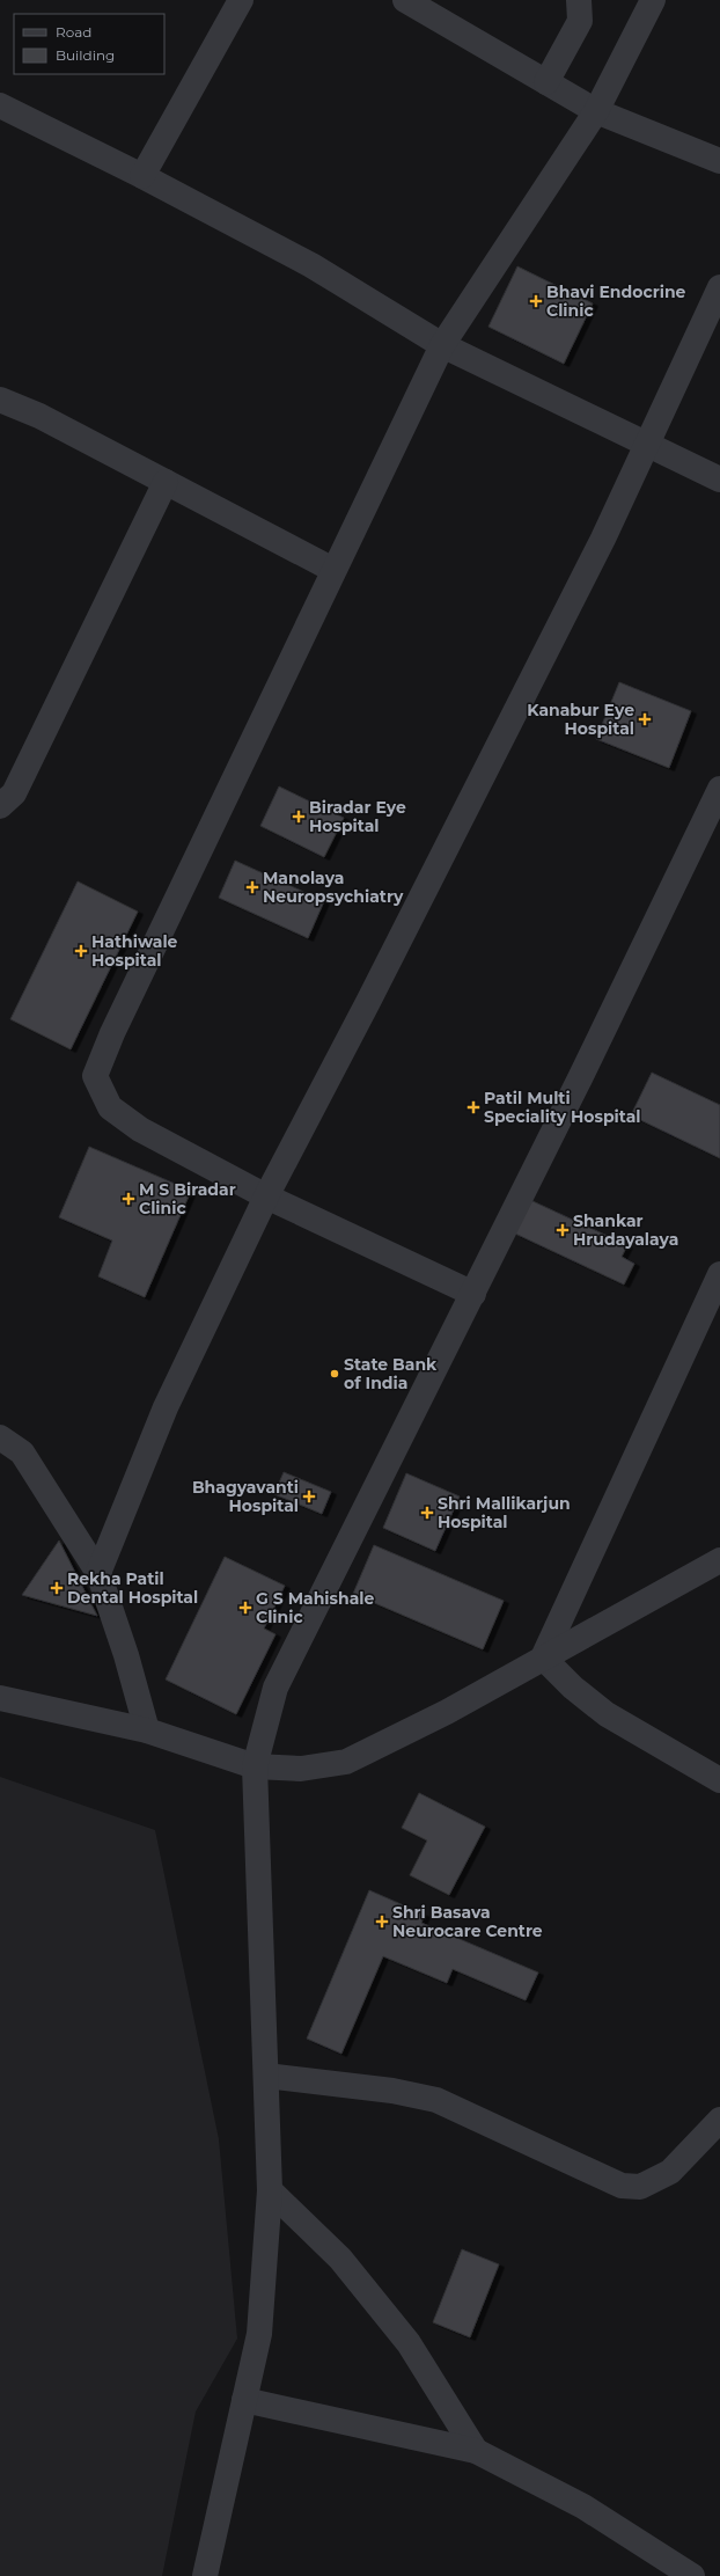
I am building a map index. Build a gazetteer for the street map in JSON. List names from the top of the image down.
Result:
{
  "places": {
    "health": [
      "Bhavi Endocrine Clinic",
      "Kanabur Eye Hospital",
      "Biradar Eye Hospital",
      "Manolaya Neuropsychiatry",
      "Hathiwale Hospital",
      "Patil Multi Speciality Hospital",
      "M S Biradar Clinic",
      "Shankar Hrudayalaya",
      "Bhagyavanti Hospital",
      "Shri Mallikarjun Hospital",
      "Rekha Patil Dental Hospital",
      "G S Mahishale Clinic",
      "Shri Basava Neurocare Centre"
    ],
    "other": ["State Bank of India"]
  },
  "legend": ["Road", "Building"]
}
